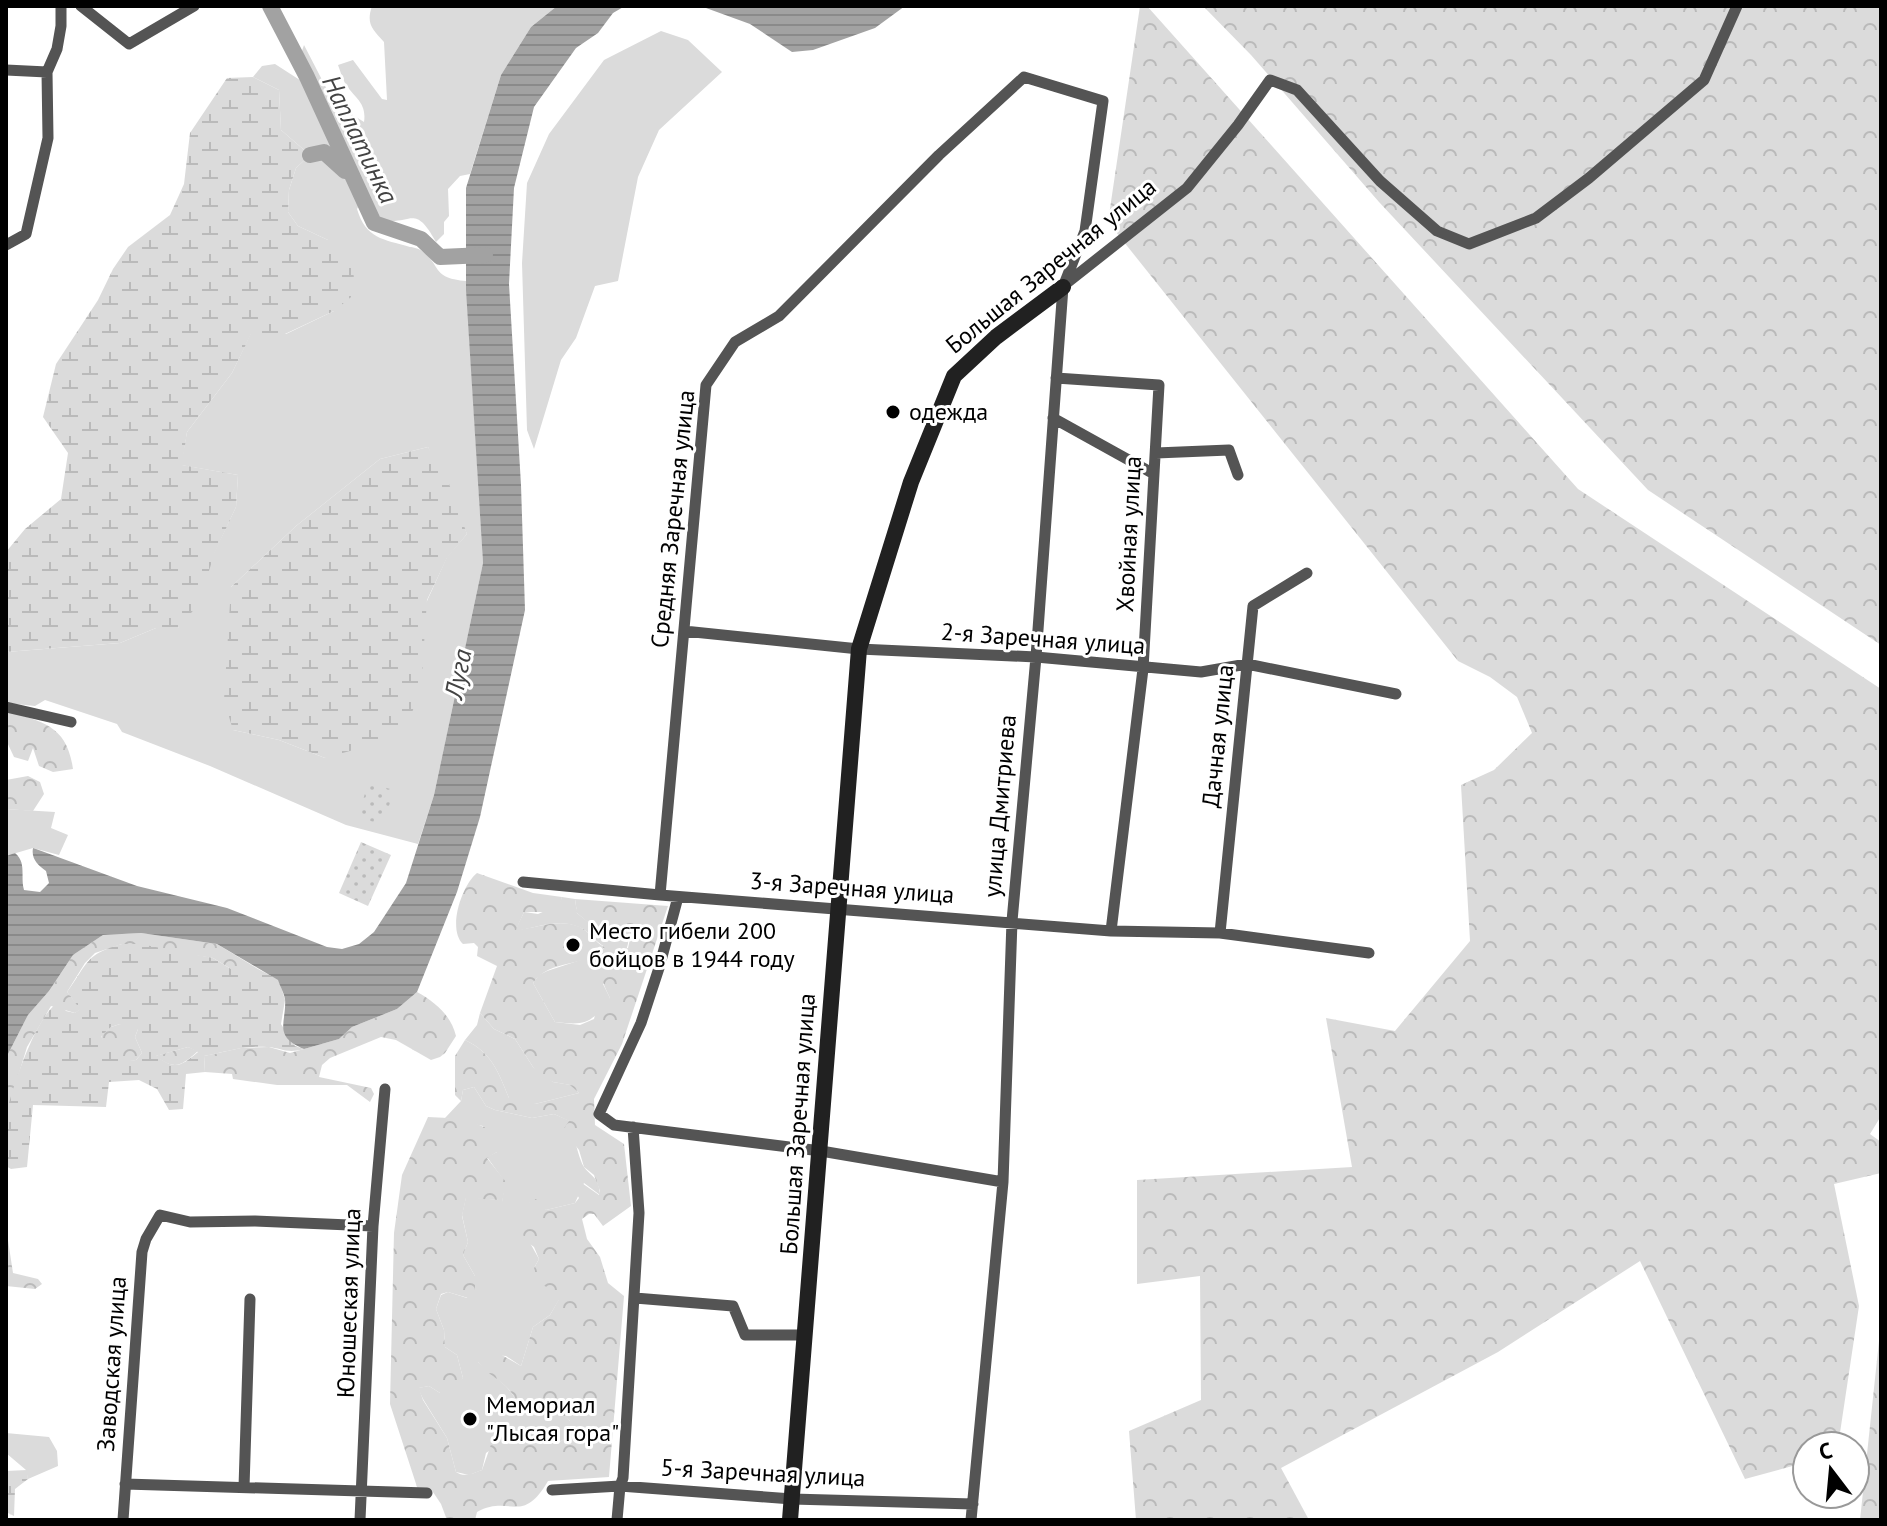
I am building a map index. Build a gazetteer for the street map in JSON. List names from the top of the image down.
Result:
{
  "streets": {
    "street": [
      "Большая Заречная улица",
      "Средняя Заречная улица",
      "Хвойная улица",
      "2-я Заречная улица",
      "Дачная улица",
      "улица Дмитриева",
      "3-я Заречная улица",
      "Юношеская улица",
      "Заводская улица",
      "5-я Заречная улица"
    ]
  },
  "crossings": [
    ["Большая Заречная улица", "2-я Заречная улица"],
    ["Большая Заречная улица", "улица Дмитриева"],
    ["Большая Заречная улица", "3-я Заречная улица"],
    ["Большая Заречная улица", "5-я Заречная улица"],
    ["Средняя Заречная улица", "2-я Заречная улица"],
    ["Средняя Заречная улица", "улица Дмитриева"],
    ["Средняя Заречная улица", "3-я Заречная улица"],
    ["Хвойная улица", "2-я Заречная улица"],
    ["Хвойная улица", "улица Дмитриева"],
    ["Хвойная улица", "3-я Заречная улица"],
    ["2-я Заречная улица", "Дачная улица"],
    ["2-я Заречная улица", "улица Дмитриева"],
    ["Дачная улица", "3-я Заречная улица"],
    ["улица Дмитриева", "3-я Заречная улица"],
    ["улица Дмитриева", "5-я Заречная улица"],
    ["Юношеская улица", "Заводская улица"]
  ],
  "water": ["Наплатинка", "Луга"],
  "places": ["одежда", "Место гибели 200 бойцов в 1944 году", "Мемориал \"Лысая гора\""],
  "north": "top"
}
